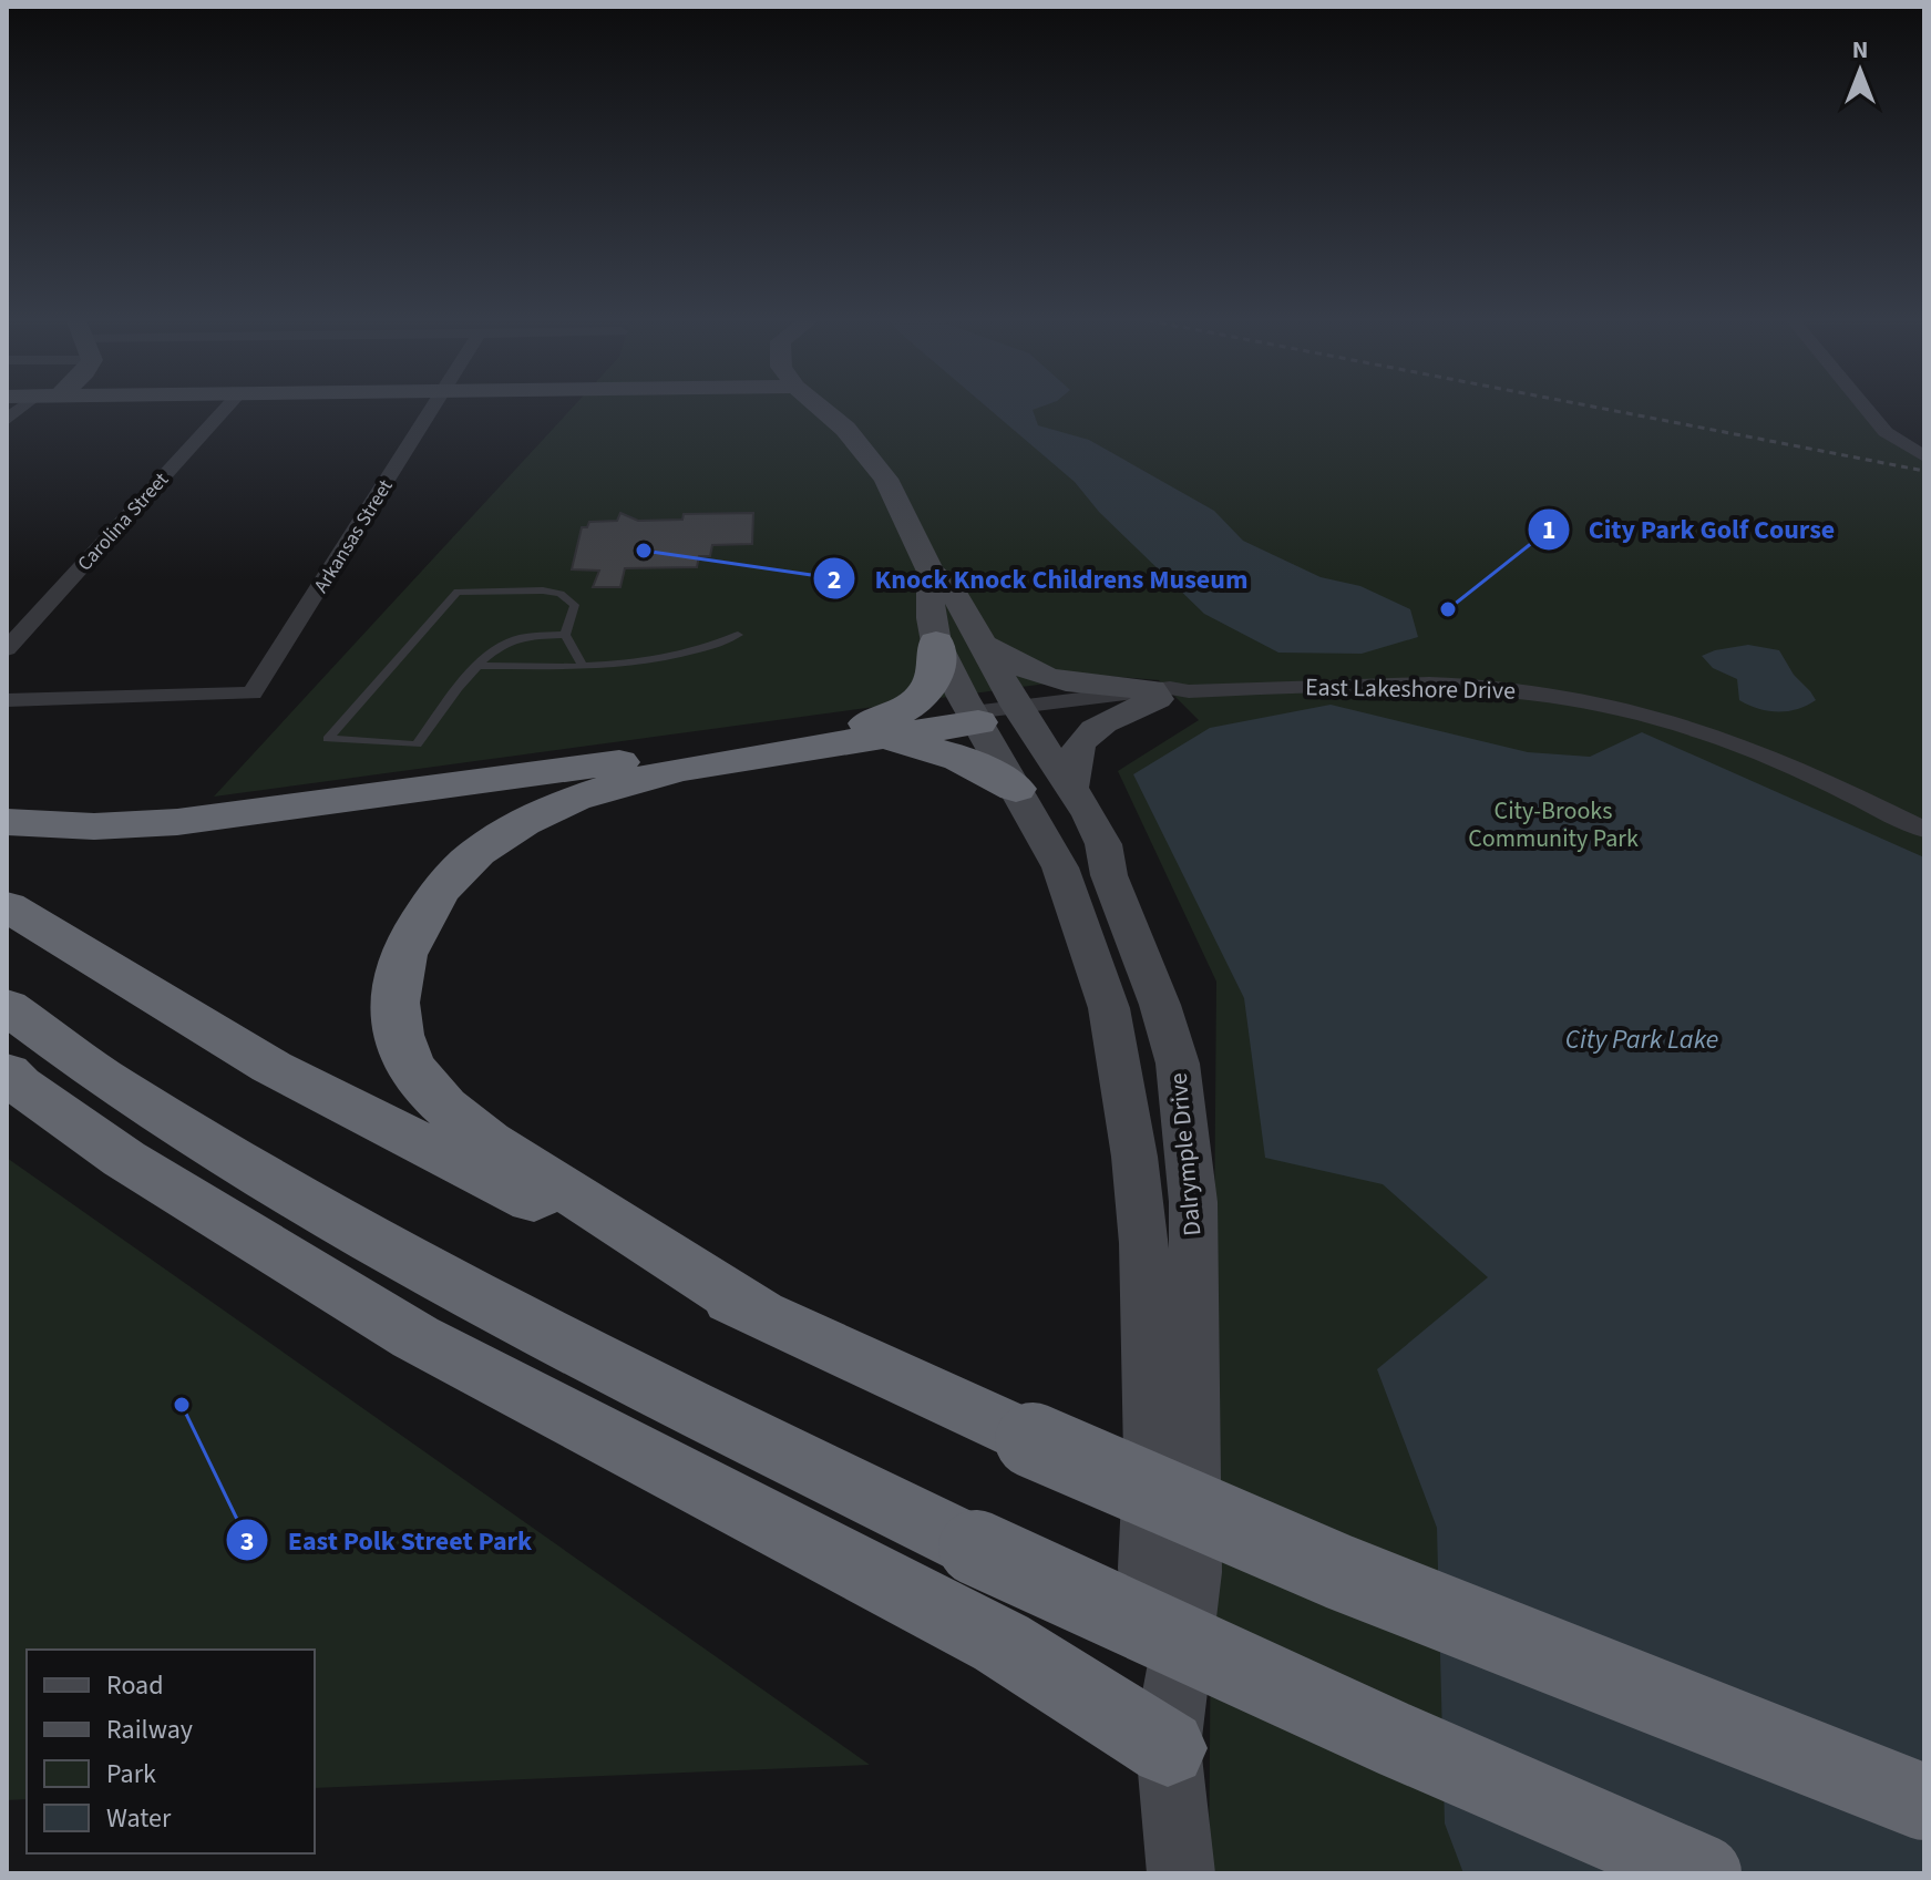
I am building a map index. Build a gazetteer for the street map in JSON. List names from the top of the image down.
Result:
{
  "streets": {
    "street": [
      "Carolina Street",
      "Arkansas Street",
      "East Lakeshore Drive",
      "Dalrymple Drive"
    ]
  },
  "crossings": [
    ["East Lakeshore Drive", "Dalrymple Drive"]
  ],
  "water": ["City Park Lake"],
  "parks": ["City-Brooks Community Park"],
  "places": ["Knock Knock Childrens Museum", "City Park Golf Course", "East Polk Street Park"],
  "legend": [
    "Road",
    "Railway",
    "Park",
    "Water"
  ],
  "north": "top"
}
